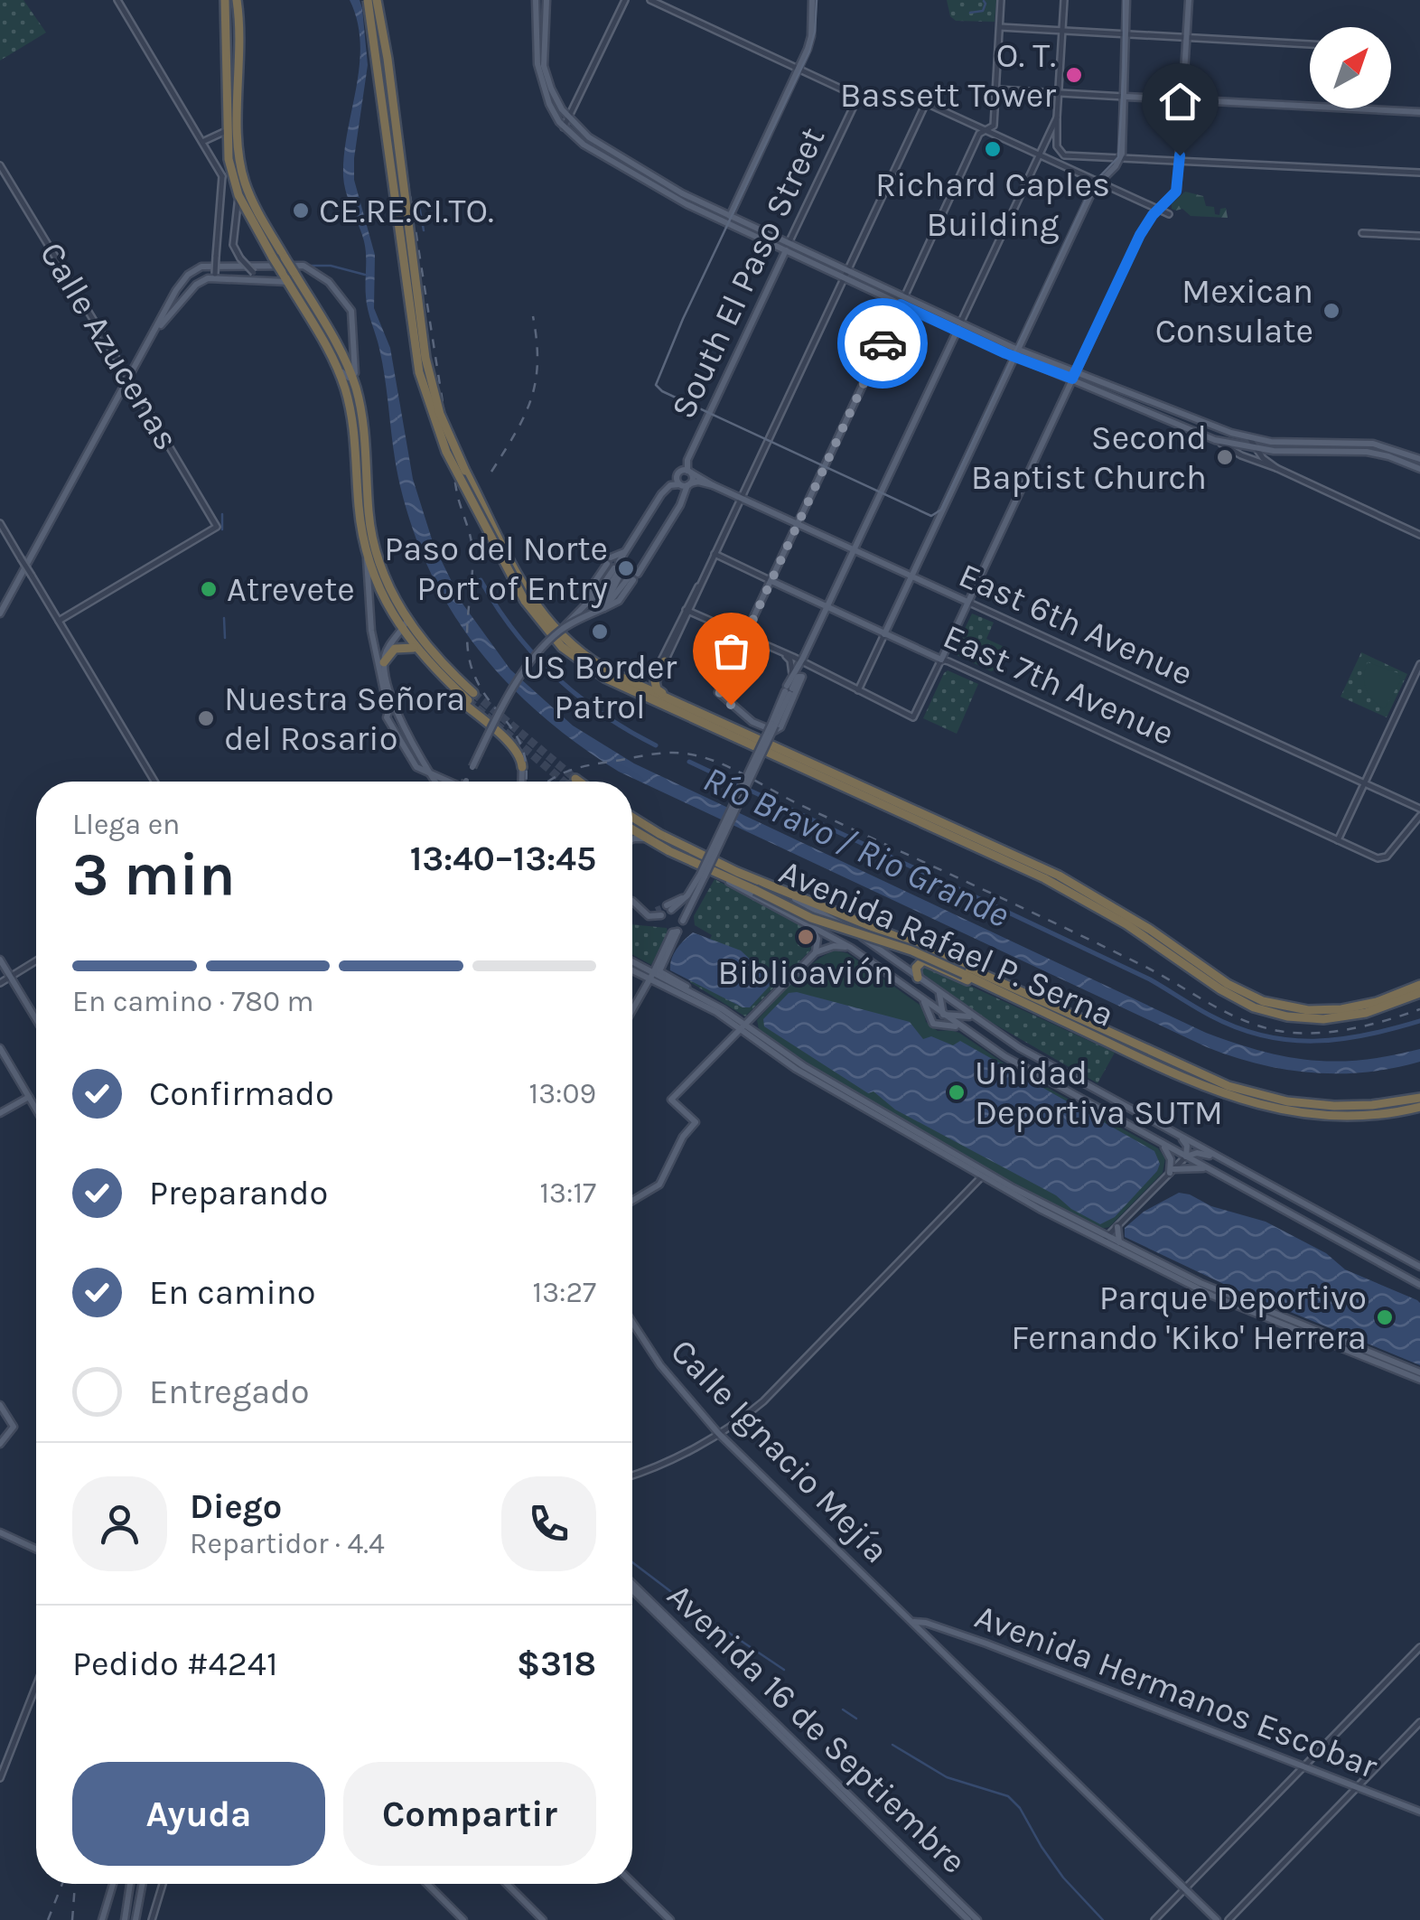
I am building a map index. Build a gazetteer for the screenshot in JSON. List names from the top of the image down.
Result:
{
  "streets": {
    "highway": ["Avenida Rafael P. Serna"],
    "main road": [
      "South El Paso Street",
      "East 6th Avenue",
      "East 7th Avenue",
      "Calle Ignacio Mejía",
      "Avenida Hermanos Escobar",
      "Avenida 16 de Septiembre"
    ],
    "street": ["Calle Azucenas"]
  },
  "crossings": [
    ["South El Paso Street", "East 6th Avenue"],
    ["Calle Ignacio Mejía", "Avenida Hermanos Escobar"]
  ],
  "water": ["Río Bravo / Rio Grande"],
  "places": [
    "O. T. Bassett Tower",
    "Richard Caples Building",
    "CE.RE.CI.TO.",
    "Mexican Consulate",
    "Second Baptist Church",
    "Paso del Norte Port of Entry",
    "Atrevete",
    "US Border Patrol",
    "Nuestra Señora del Rosario",
    "Biblioavión",
    "Unidad Deportiva SUTM",
    "Parque Deportivo Fernando 'Kiko' Herrera"
  ],
  "north": "top right",
  "page": {
    "heading": ["3 min", "Llega en", "13:40–13:45"],
    "panel": [
      "Diego",
      "Repartidor · 4.4",
      "Pedido #4241",
      "$318"
    ],
    "bar": "En camino · 780 m",
    "list": [
      ["Confirmado", "13:09"],
      ["Preparando", "13:17"],
      ["En camino", "13:27"],
      "Entregado"
    ],
    "buttons": ["Ayuda", "Compartir"]
  }
}
